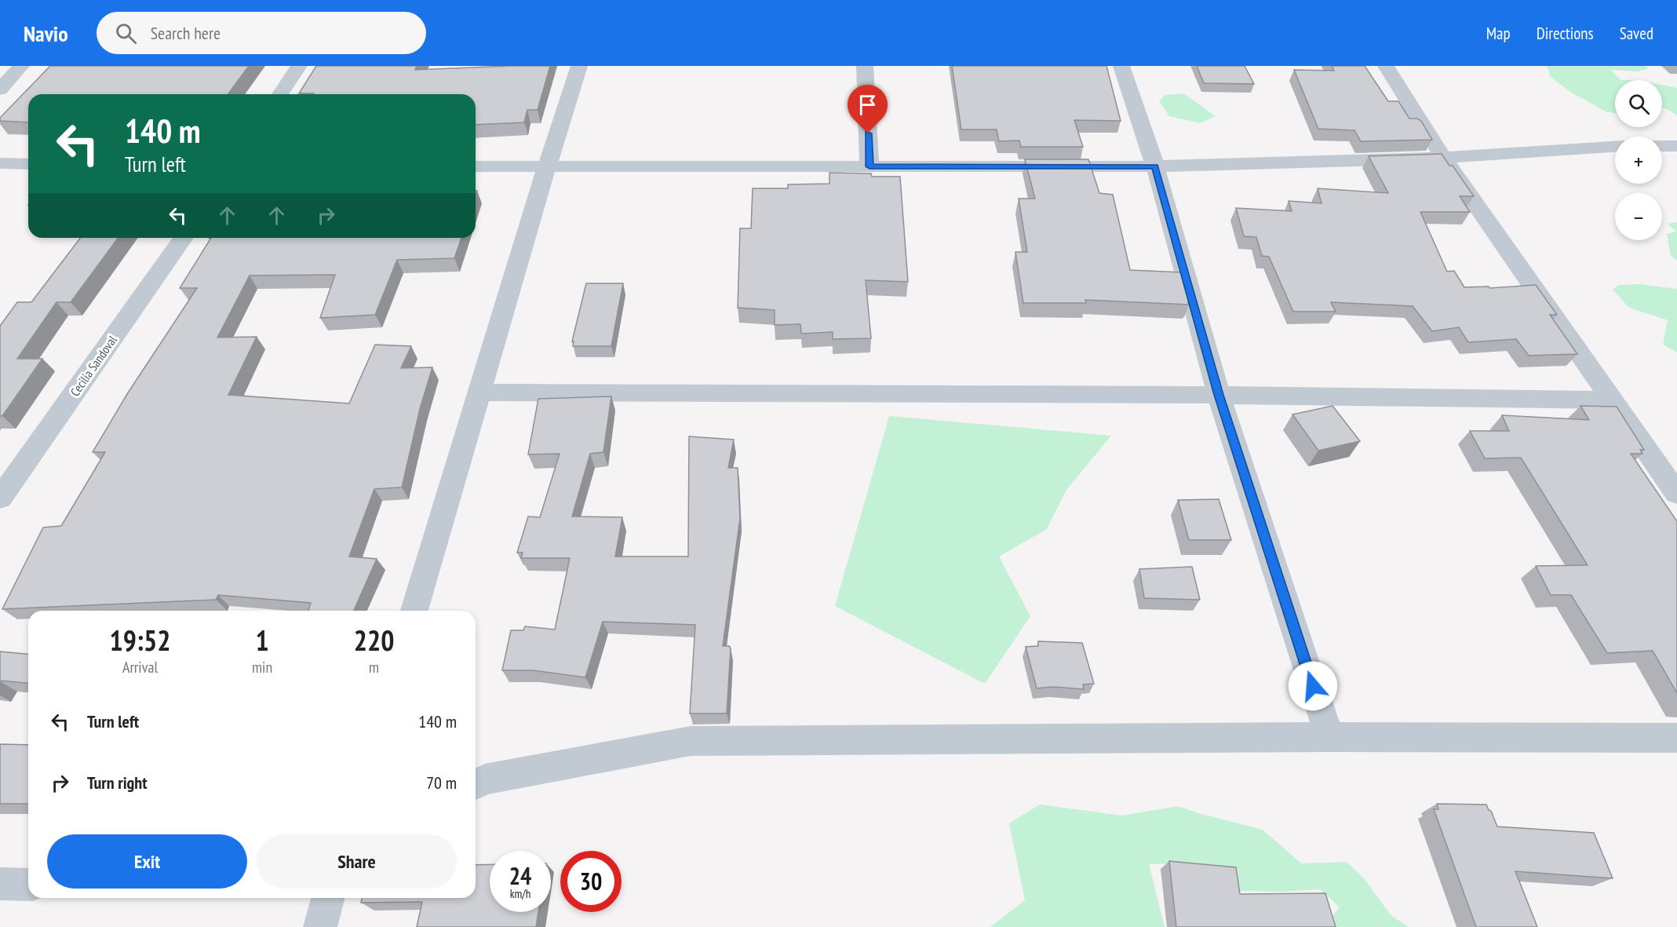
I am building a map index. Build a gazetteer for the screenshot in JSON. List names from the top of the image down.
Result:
{
  "streets": {
    "street": ["Cecilia Sandoval"]
  },
  "page": {
    "header": "Navio",
    "search": "Search here",
    "nav": ["Map", "Directions", "Saved"],
    "map_buttons": ["+", "−"],
    "turn": ["140 m", "Turn left"],
    "eta": [
      "19:52",
      "Arrival",
      "1",
      "min",
      "220",
      "m"
    ],
    "list": [
      {
        "name": "Turn left",
        "value": "140 m"
      },
      {
        "name": "Turn right",
        "value": "70 m"
      }
    ],
    "buttons": ["Exit", "Share"],
    "speed": "24 km/h",
    "limit": "30"
  }
}
